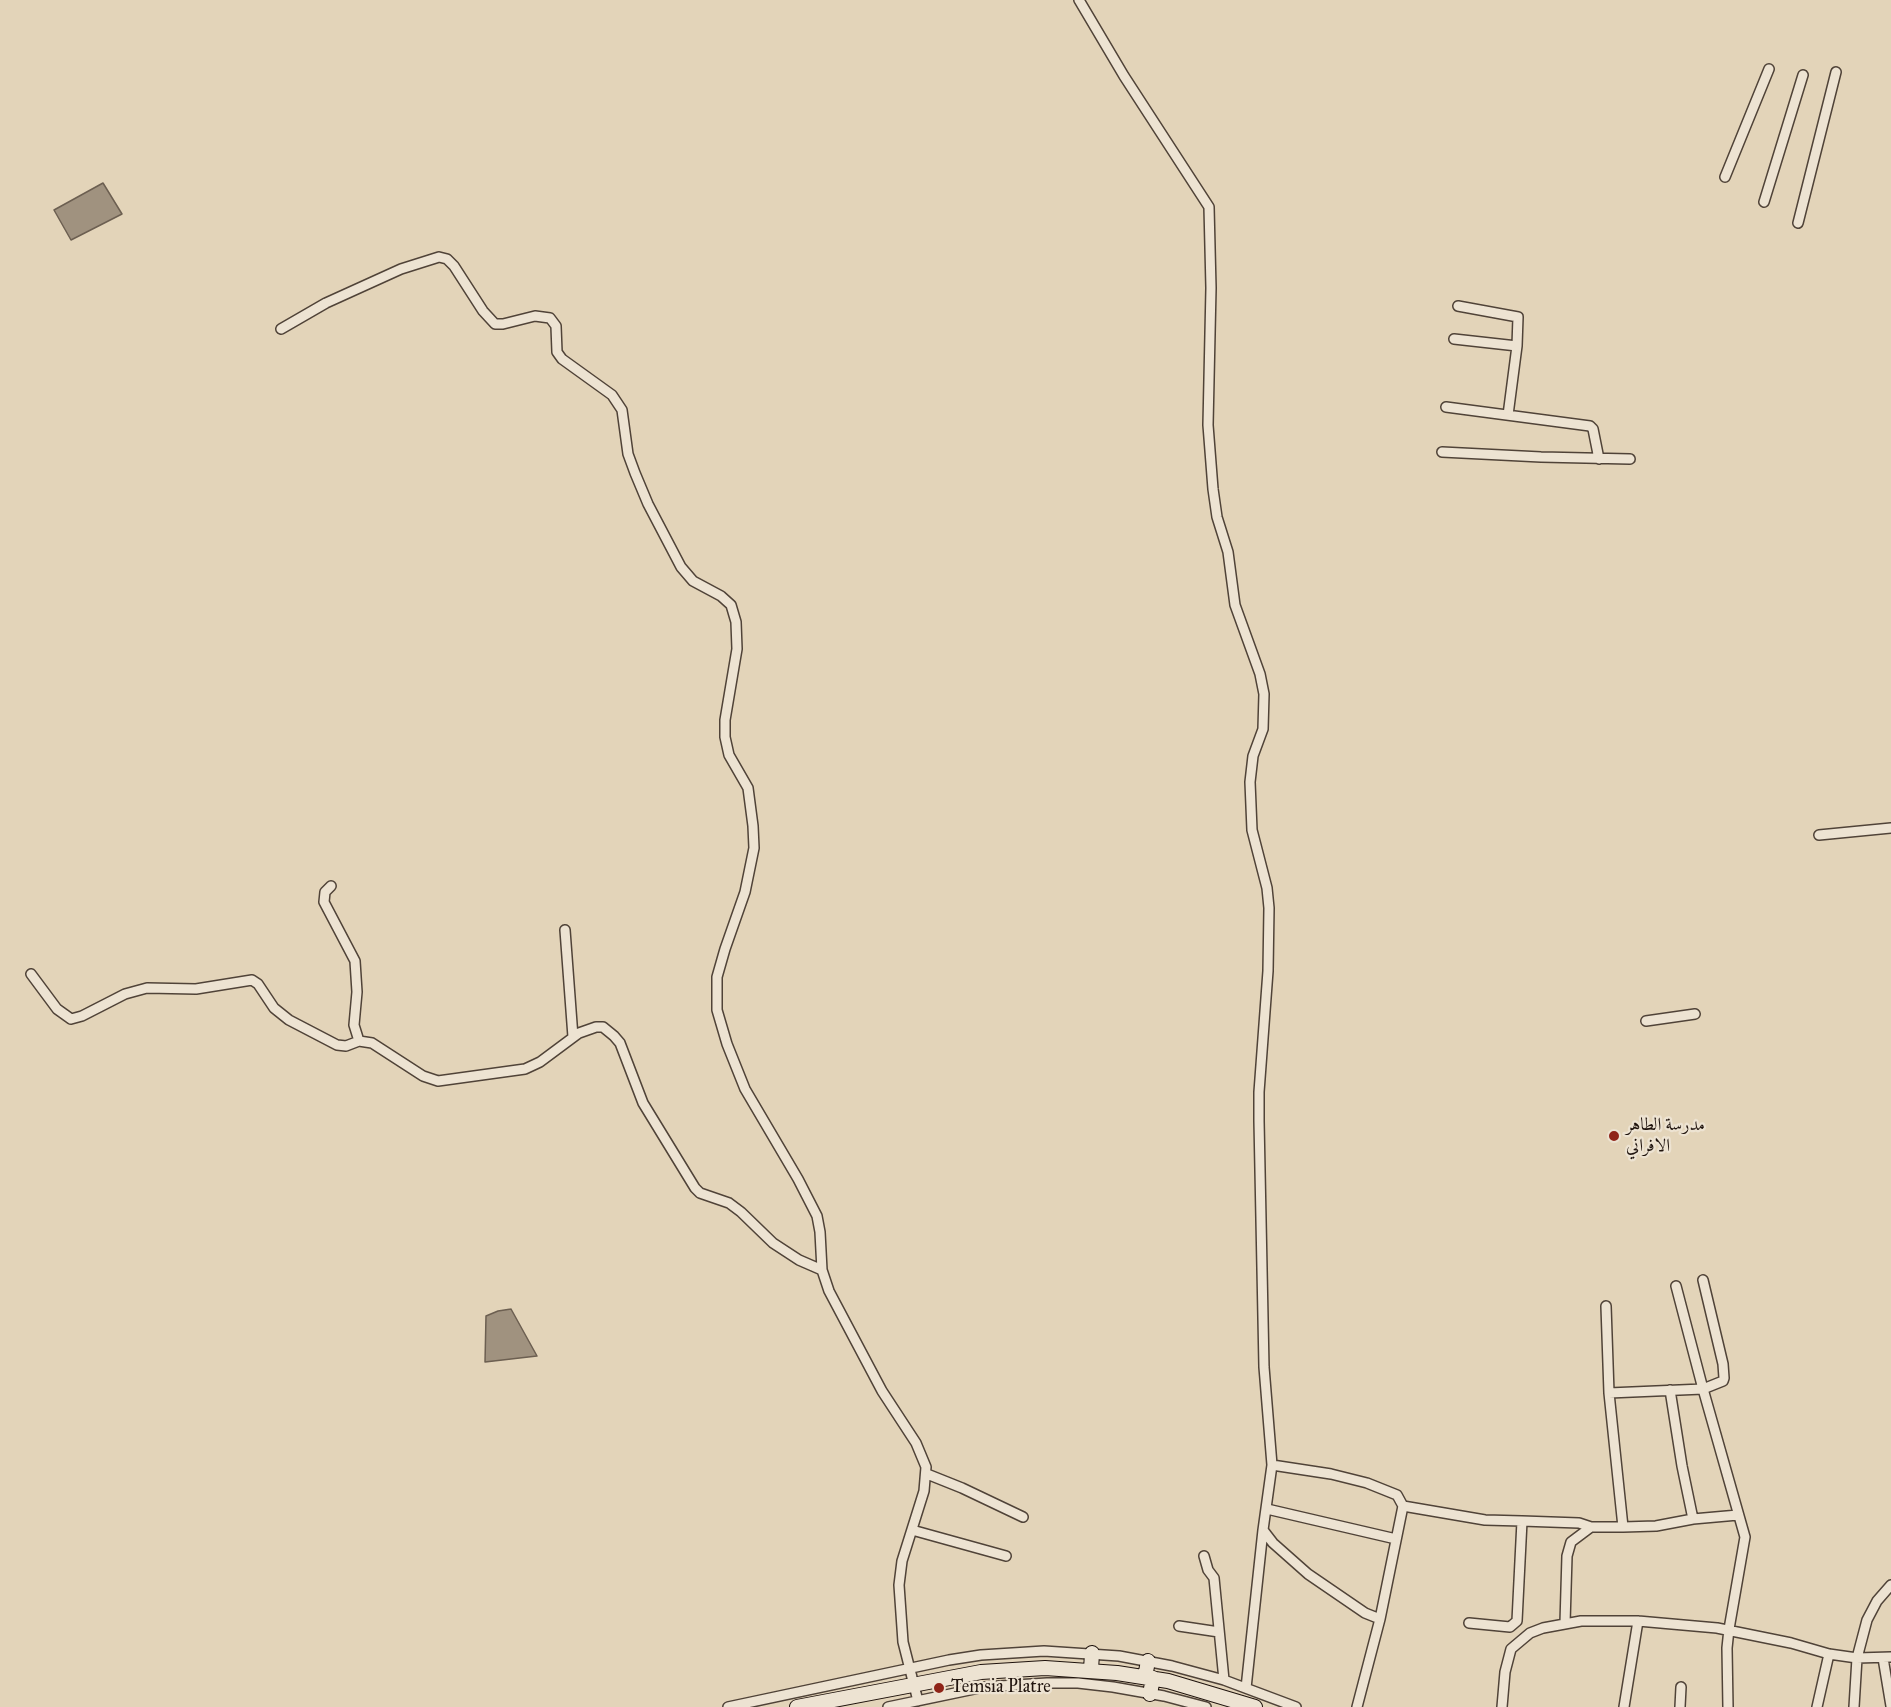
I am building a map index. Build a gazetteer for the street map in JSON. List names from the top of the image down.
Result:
{
  "places": ["مدرسة الطاهر الافراني", "Temsia Platre"]
}
